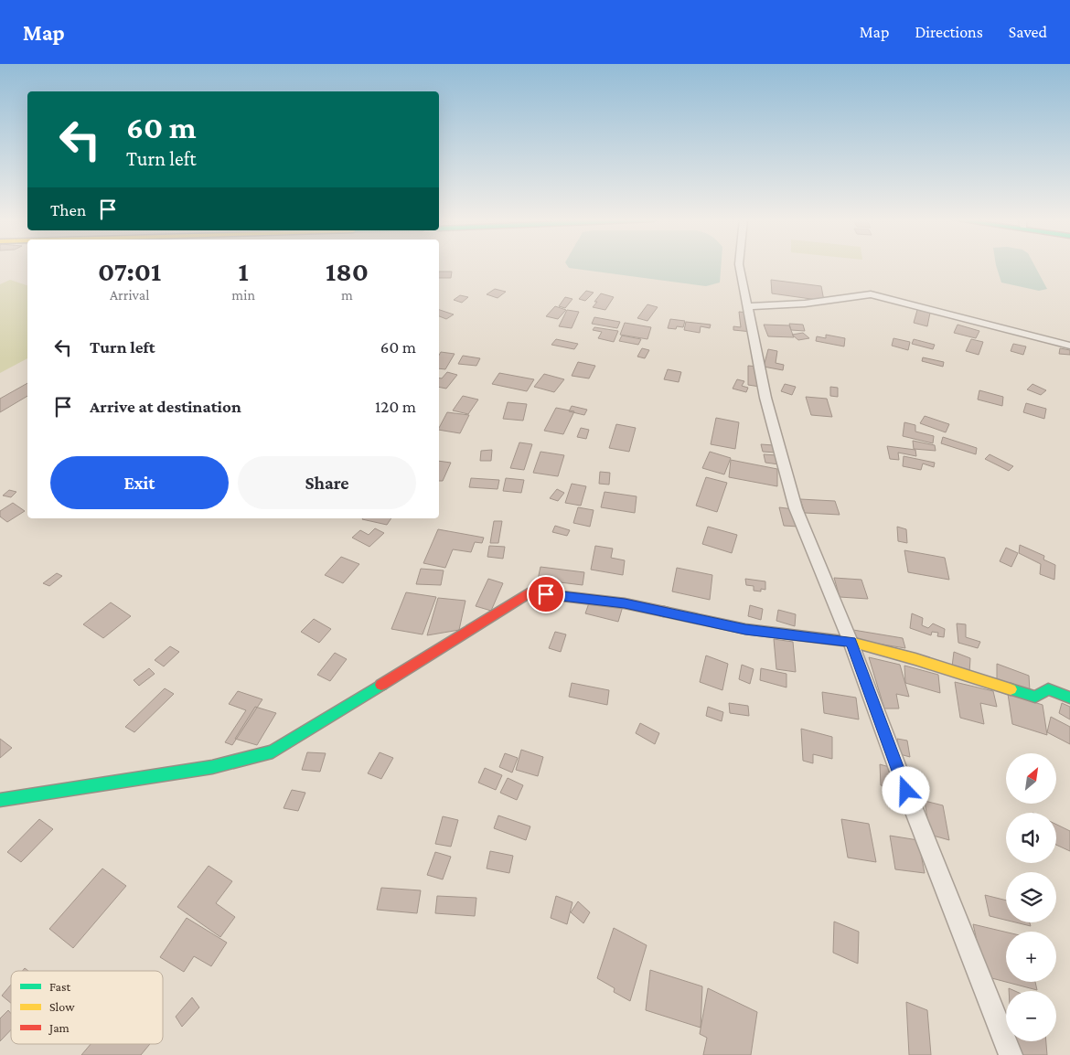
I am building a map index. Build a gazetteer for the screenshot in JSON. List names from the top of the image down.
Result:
{
  "legend": ["Fast", "Slow", "Jam"],
  "north": "top right",
  "page": {
    "header": "Map",
    "nav": ["Map", "Directions", "Saved"],
    "turn": ["60 m", "Turn left"],
    "then": "Then",
    "eta": [
      "07:01",
      "Arrival",
      "1",
      "min",
      "180",
      "m"
    ],
    "list": [
      {
        "name": "Turn left",
        "value": "60 m"
      },
      {
        "name": "Arrive at destination",
        "value": "120 m"
      }
    ],
    "buttons": ["Exit", "Share"],
    "map_buttons": ["+", "−"]
  }
}
